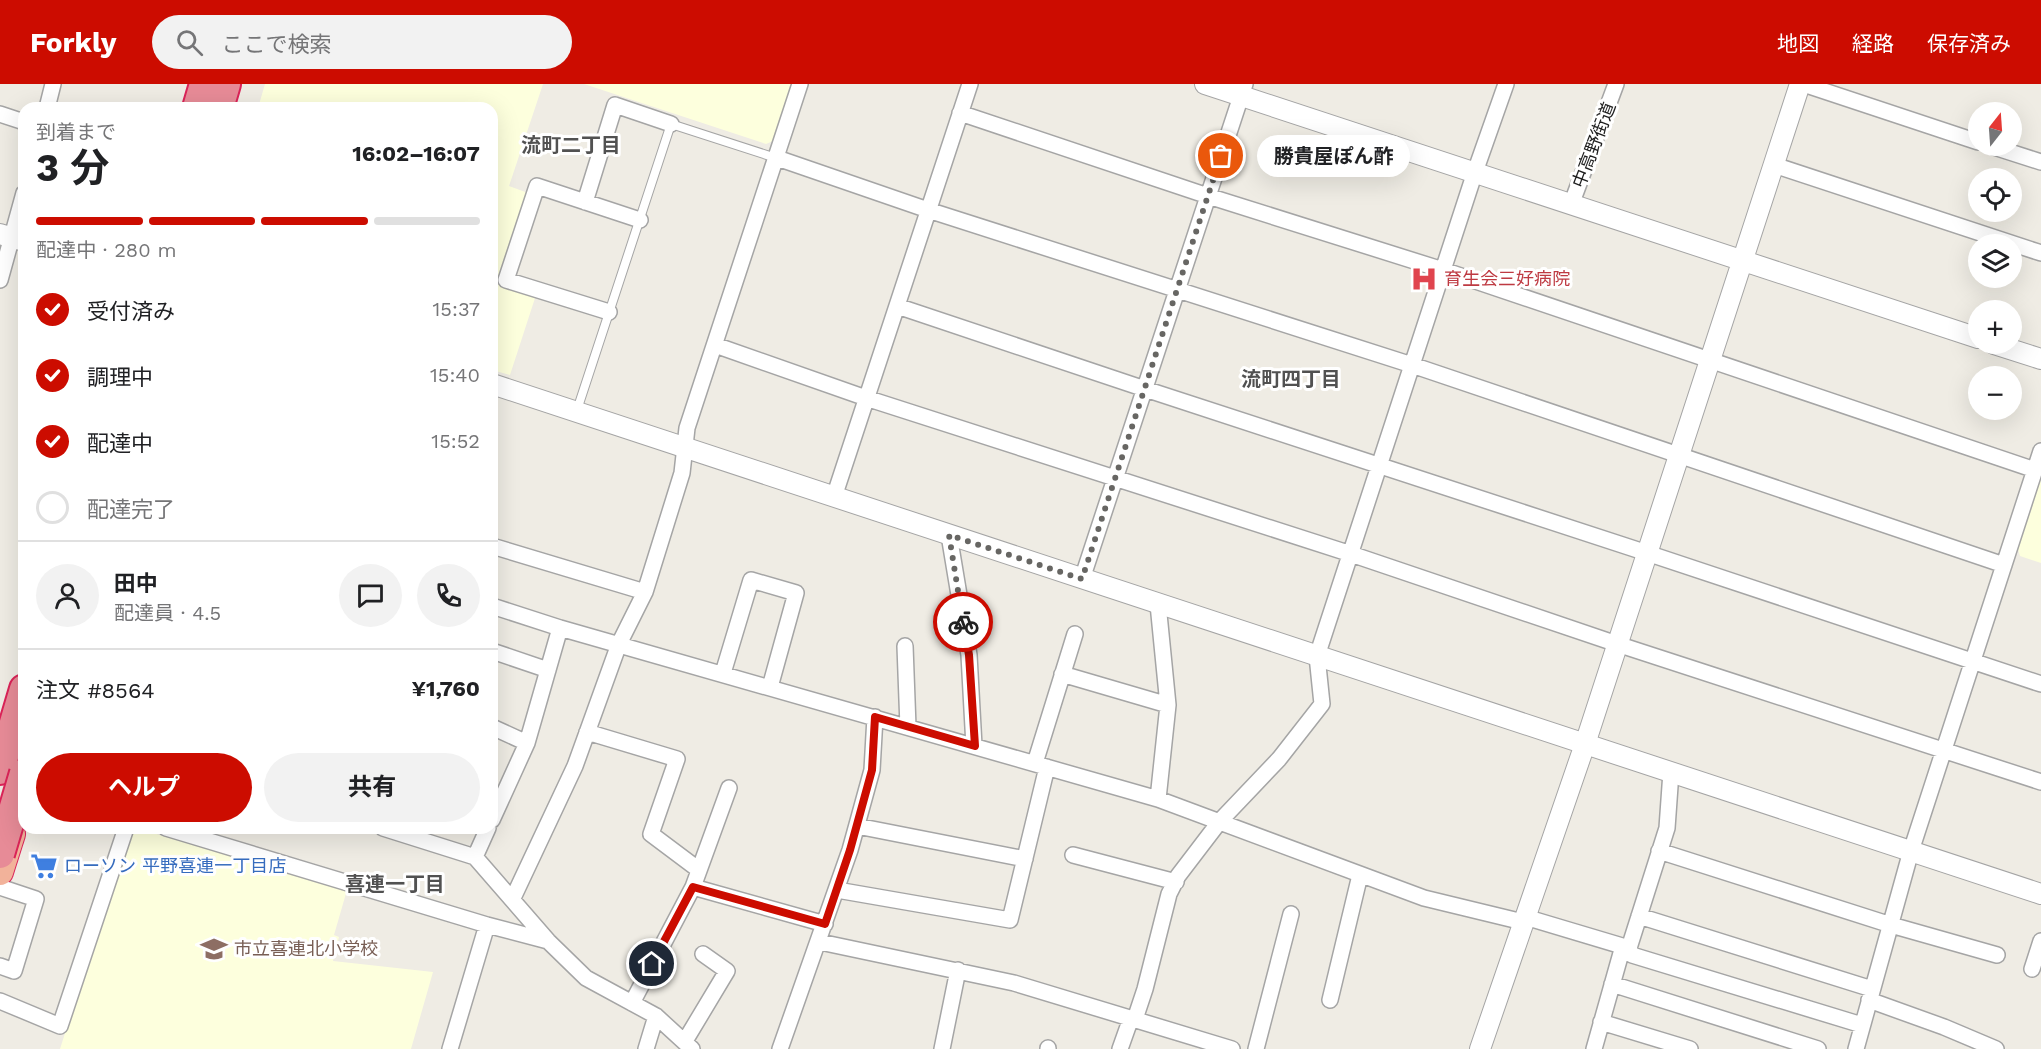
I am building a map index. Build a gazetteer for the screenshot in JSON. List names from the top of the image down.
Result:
{
  "streets": {
    "street": ["中高野街道"]
  },
  "districts": ["流町二丁目", "流町四丁目", "喜連一丁目"],
  "places": {
    "other": ["勝貴屋ぽん酢"],
    "hospital": ["育生会三好病院"],
    "supermarket": ["ローソン 平野喜連一丁目店"],
    "school or university": ["市立喜連北小学校"]
  },
  "north": "top",
  "page": {
    "header": "Forkly",
    "search": "ここで検索",
    "nav": ["地図", "経路", "保存済み"],
    "map_buttons": ["+", "−"],
    "heading": ["3 分", "到着まで", "16:02–16:07"],
    "panel": [
      "田中",
      "配達員 · 4.5",
      "注文 #8564",
      "¥1,760"
    ],
    "bubble": "勝貴屋ぽん酢",
    "bar": "配達中 · 280 m",
    "list": [
      ["受付済み", "15:37"],
      ["調理中", "15:40"],
      ["配達中", "15:52"],
      "配達完了"
    ],
    "buttons": ["ヘルプ", "共有"]
  }
}
